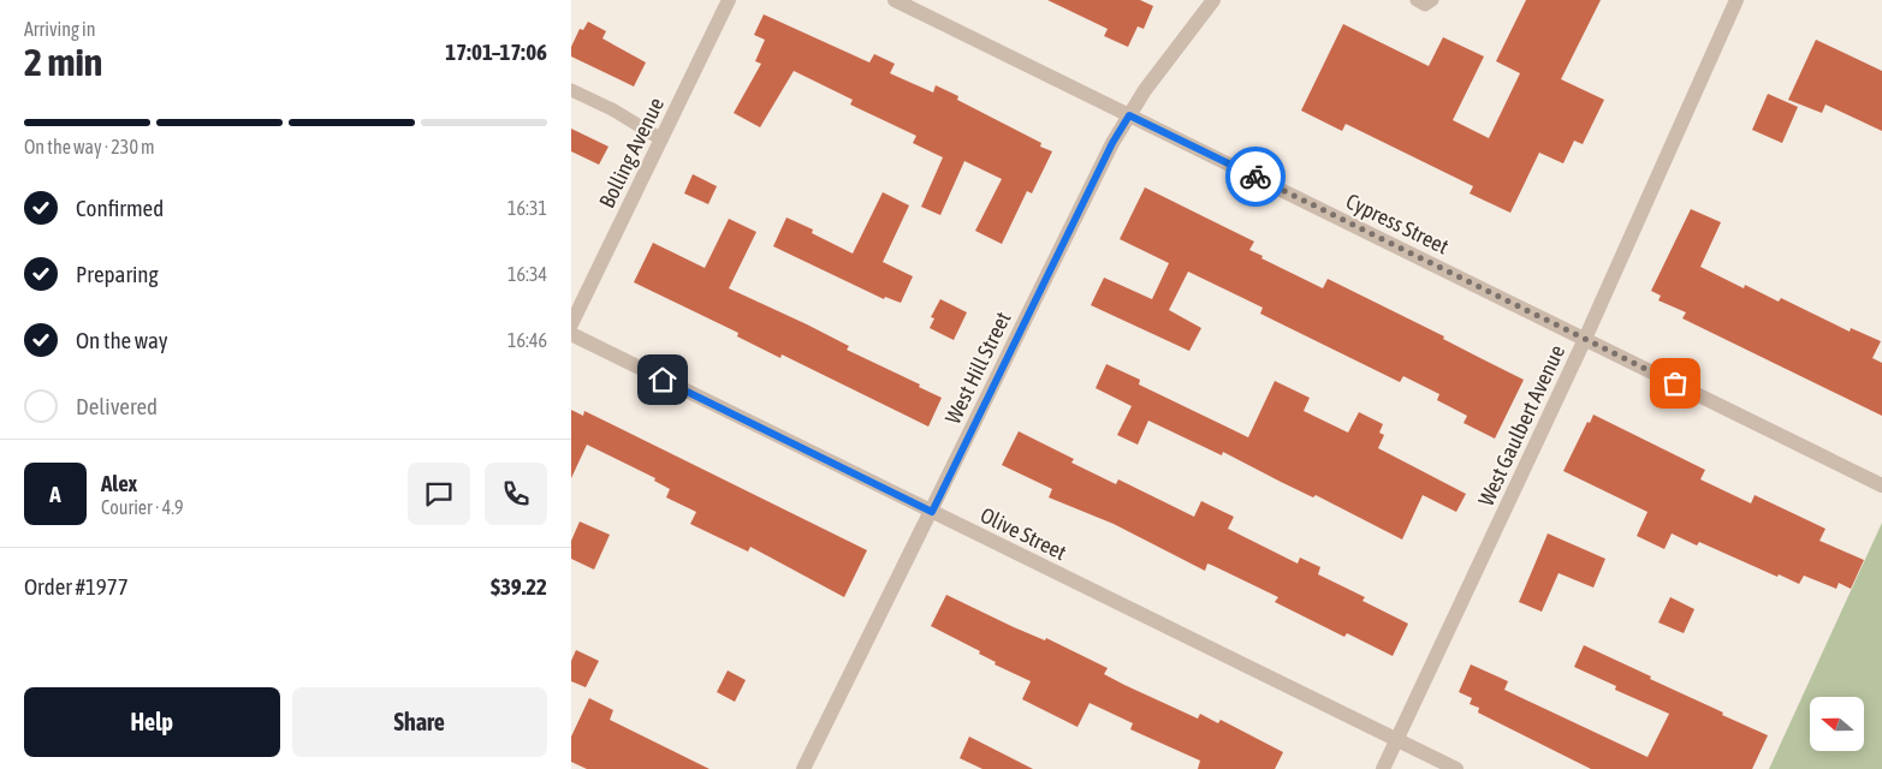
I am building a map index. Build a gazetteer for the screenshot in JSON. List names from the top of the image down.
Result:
{
  "streets": {
    "street": [
      "Bolling Avenue",
      "Cypress Street",
      "West Hill Street",
      "West Gaulbert Avenue",
      "Olive Street"
    ]
  },
  "crossings": [
    ["Cypress Street", "West Hill Street"],
    ["Cypress Street", "West Gaulbert Avenue"],
    ["West Hill Street", "Olive Street"],
    ["West Gaulbert Avenue", "Olive Street"]
  ],
  "north": "left",
  "page": {
    "heading": ["2 min", "Arriving in", "17:01–17:06"],
    "panel": [
      "Alex",
      "Courier · 4.9",
      "Order #1977",
      "$39.22"
    ],
    "bar": "On the way · 230 m",
    "list": [
      ["Confirmed", "16:31"],
      ["Preparing", "16:34"],
      ["On the way", "16:46"],
      "Delivered"
    ],
    "round": "A",
    "buttons": ["Help", "Share"]
  }
}
